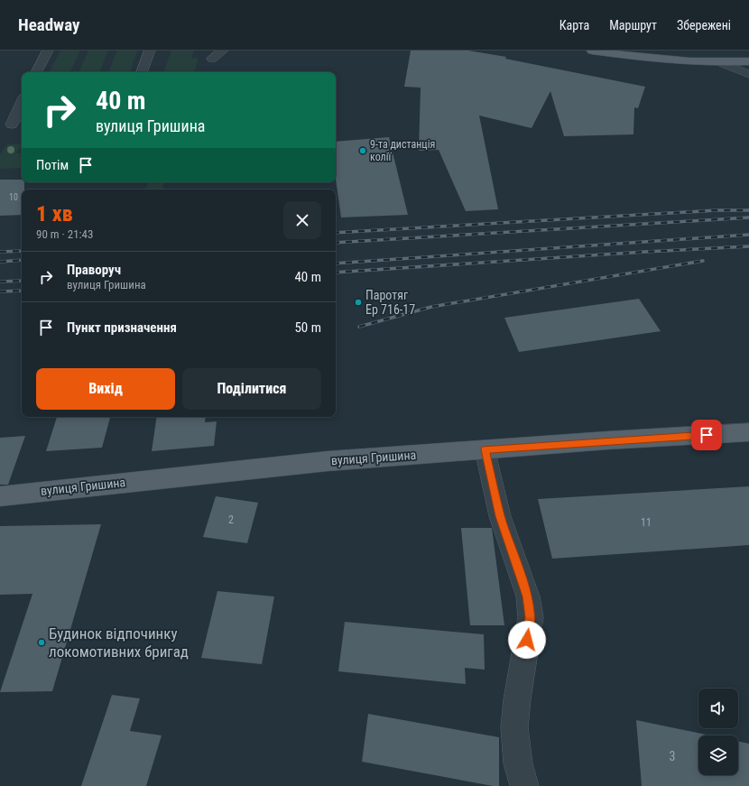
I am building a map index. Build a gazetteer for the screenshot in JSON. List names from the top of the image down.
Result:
{
  "streets": {
    "main road": ["вулиця Гришина"]
  },
  "places": ["9-та дистанція колії", "Паротяг Ер 716-17", "Будинок відпочинку локомотивних бригад"],
  "house_numbers": [
    "10",
    "2",
    "11",
    "3"
  ],
  "page": {
    "header": "Headway",
    "nav": ["Карта", "Маршрут", "Збережені"],
    "turn": ["40 m", "вулиця Гришина"],
    "then": "Потім",
    "heading": ["1 хв", "90 m · 21:43"],
    "list": [
      {
        "name": "Праворуч",
        "note": "вулиця Гришина",
        "value": "40 m"
      },
      {
        "name": "Пункт призначення",
        "value": "50 m"
      }
    ],
    "buttons": ["Вихід", "Поділитися"]
  }
}
